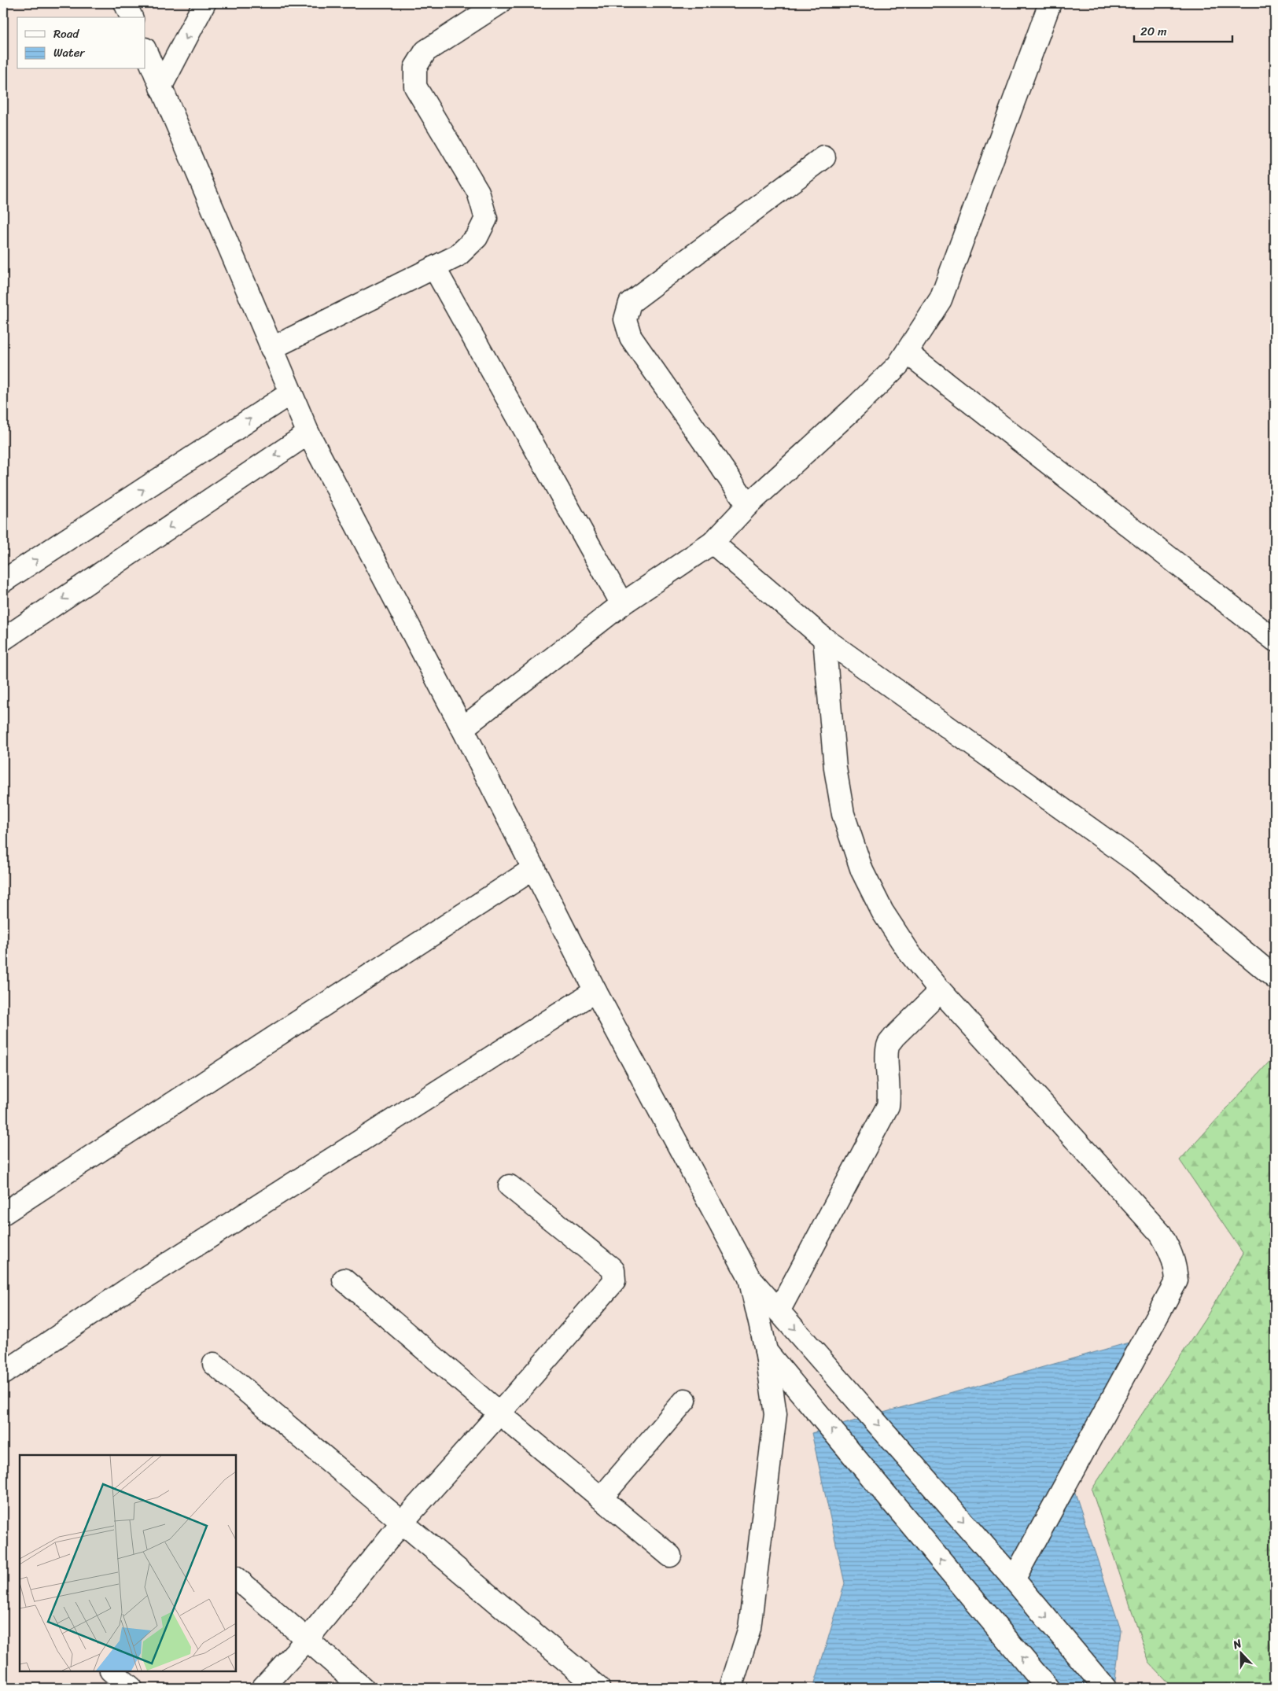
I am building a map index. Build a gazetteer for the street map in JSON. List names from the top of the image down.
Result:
{
  "legend": ["Road", "Water"],
  "scale_bar": "20 m",
  "north": "top"
}
